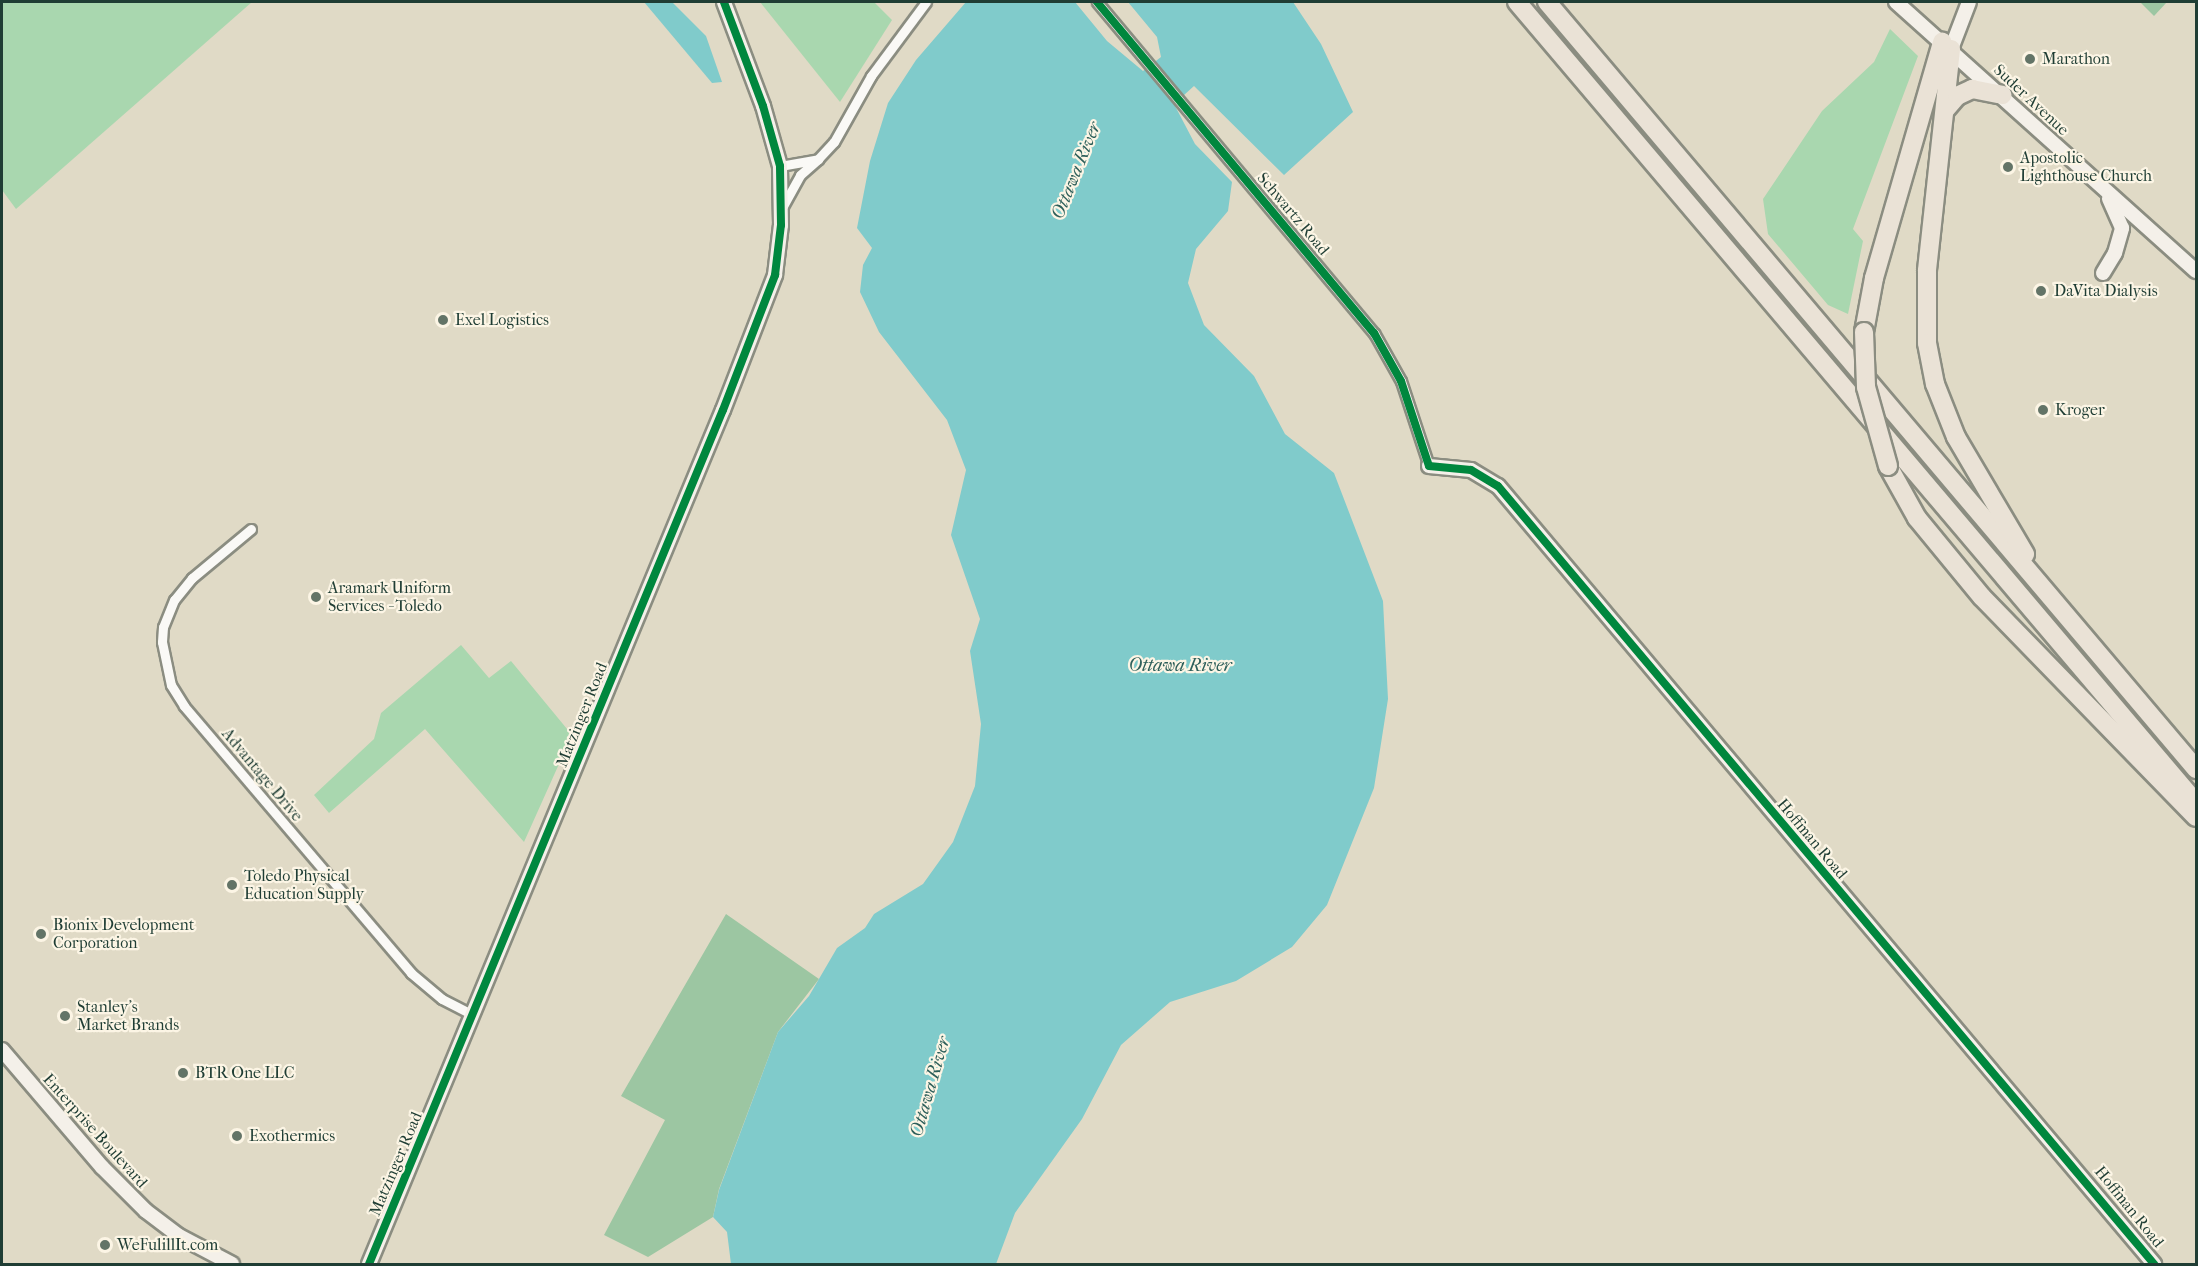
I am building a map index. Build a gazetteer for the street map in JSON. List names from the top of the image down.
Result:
{
  "streets": {
    "street": [
      "Suder Avenue",
      "Schwartz Road",
      "Matzinger Road",
      "Advantage Drive",
      "Hoffman Road",
      "Enterprise Boulevard"
    ]
  },
  "crossings": [
    ["Schwartz Road", "Hoffman Road"],
    ["Matzinger Road", "Advantage Drive"]
  ],
  "water": ["Ottawa River"],
  "places": [
    "Marathon",
    "Apostolic Lighthouse Church",
    "DaVita Dialysis",
    "Exel Logistics",
    "Kroger",
    "Aramark Uniform Services - Toledo",
    "Toledo Physical Education Supply",
    "Bionix Development Corporation",
    "Stanley's Market Brands",
    "BTR One LLC",
    "Exothermics",
    "WeFulillIt.com"
  ]
}
